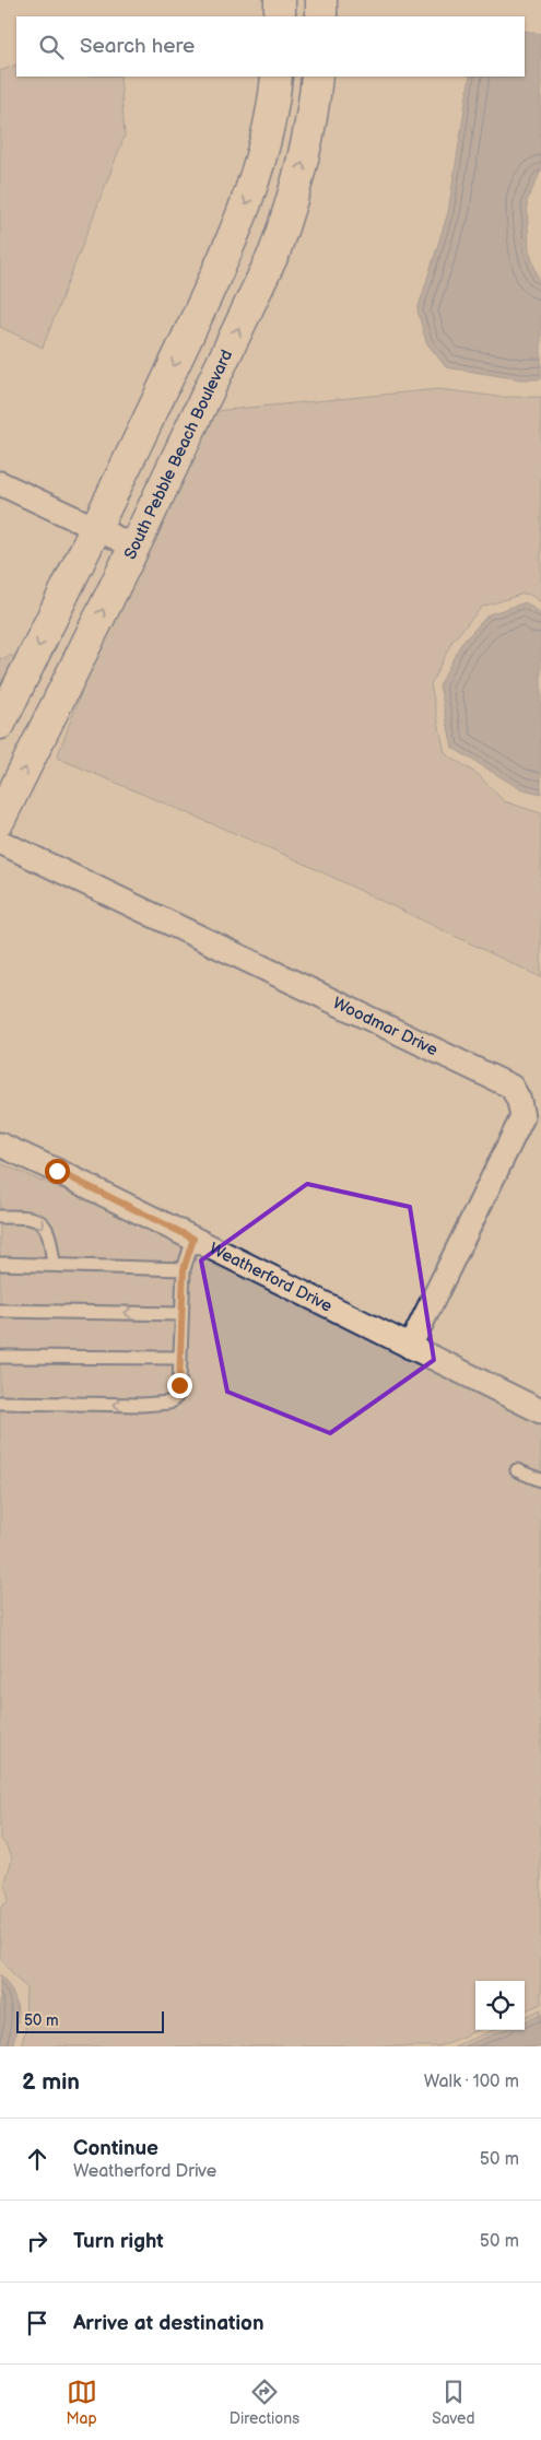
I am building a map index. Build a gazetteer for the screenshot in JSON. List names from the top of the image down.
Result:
{
  "streets": {
    "street": ["South Pebble Beach Boulevard", "Woodmar Drive", "Weatherford Drive"]
  },
  "crossings": [
    ["Woodmar Drive", "Weatherford Drive"]
  ],
  "scale_bar": "50 m",
  "page": {
    "search": "Search here",
    "scale": "50 m",
    "heading": ["2 min", "Walk · 100 m"],
    "list": [
      ["Continue", "Weatherford Drive", "50 m"],
      ["Turn right", "50 m"],
      "Arrive at destination"
    ],
    "nav": ["Map", "Directions", "Saved"]
  }
}
